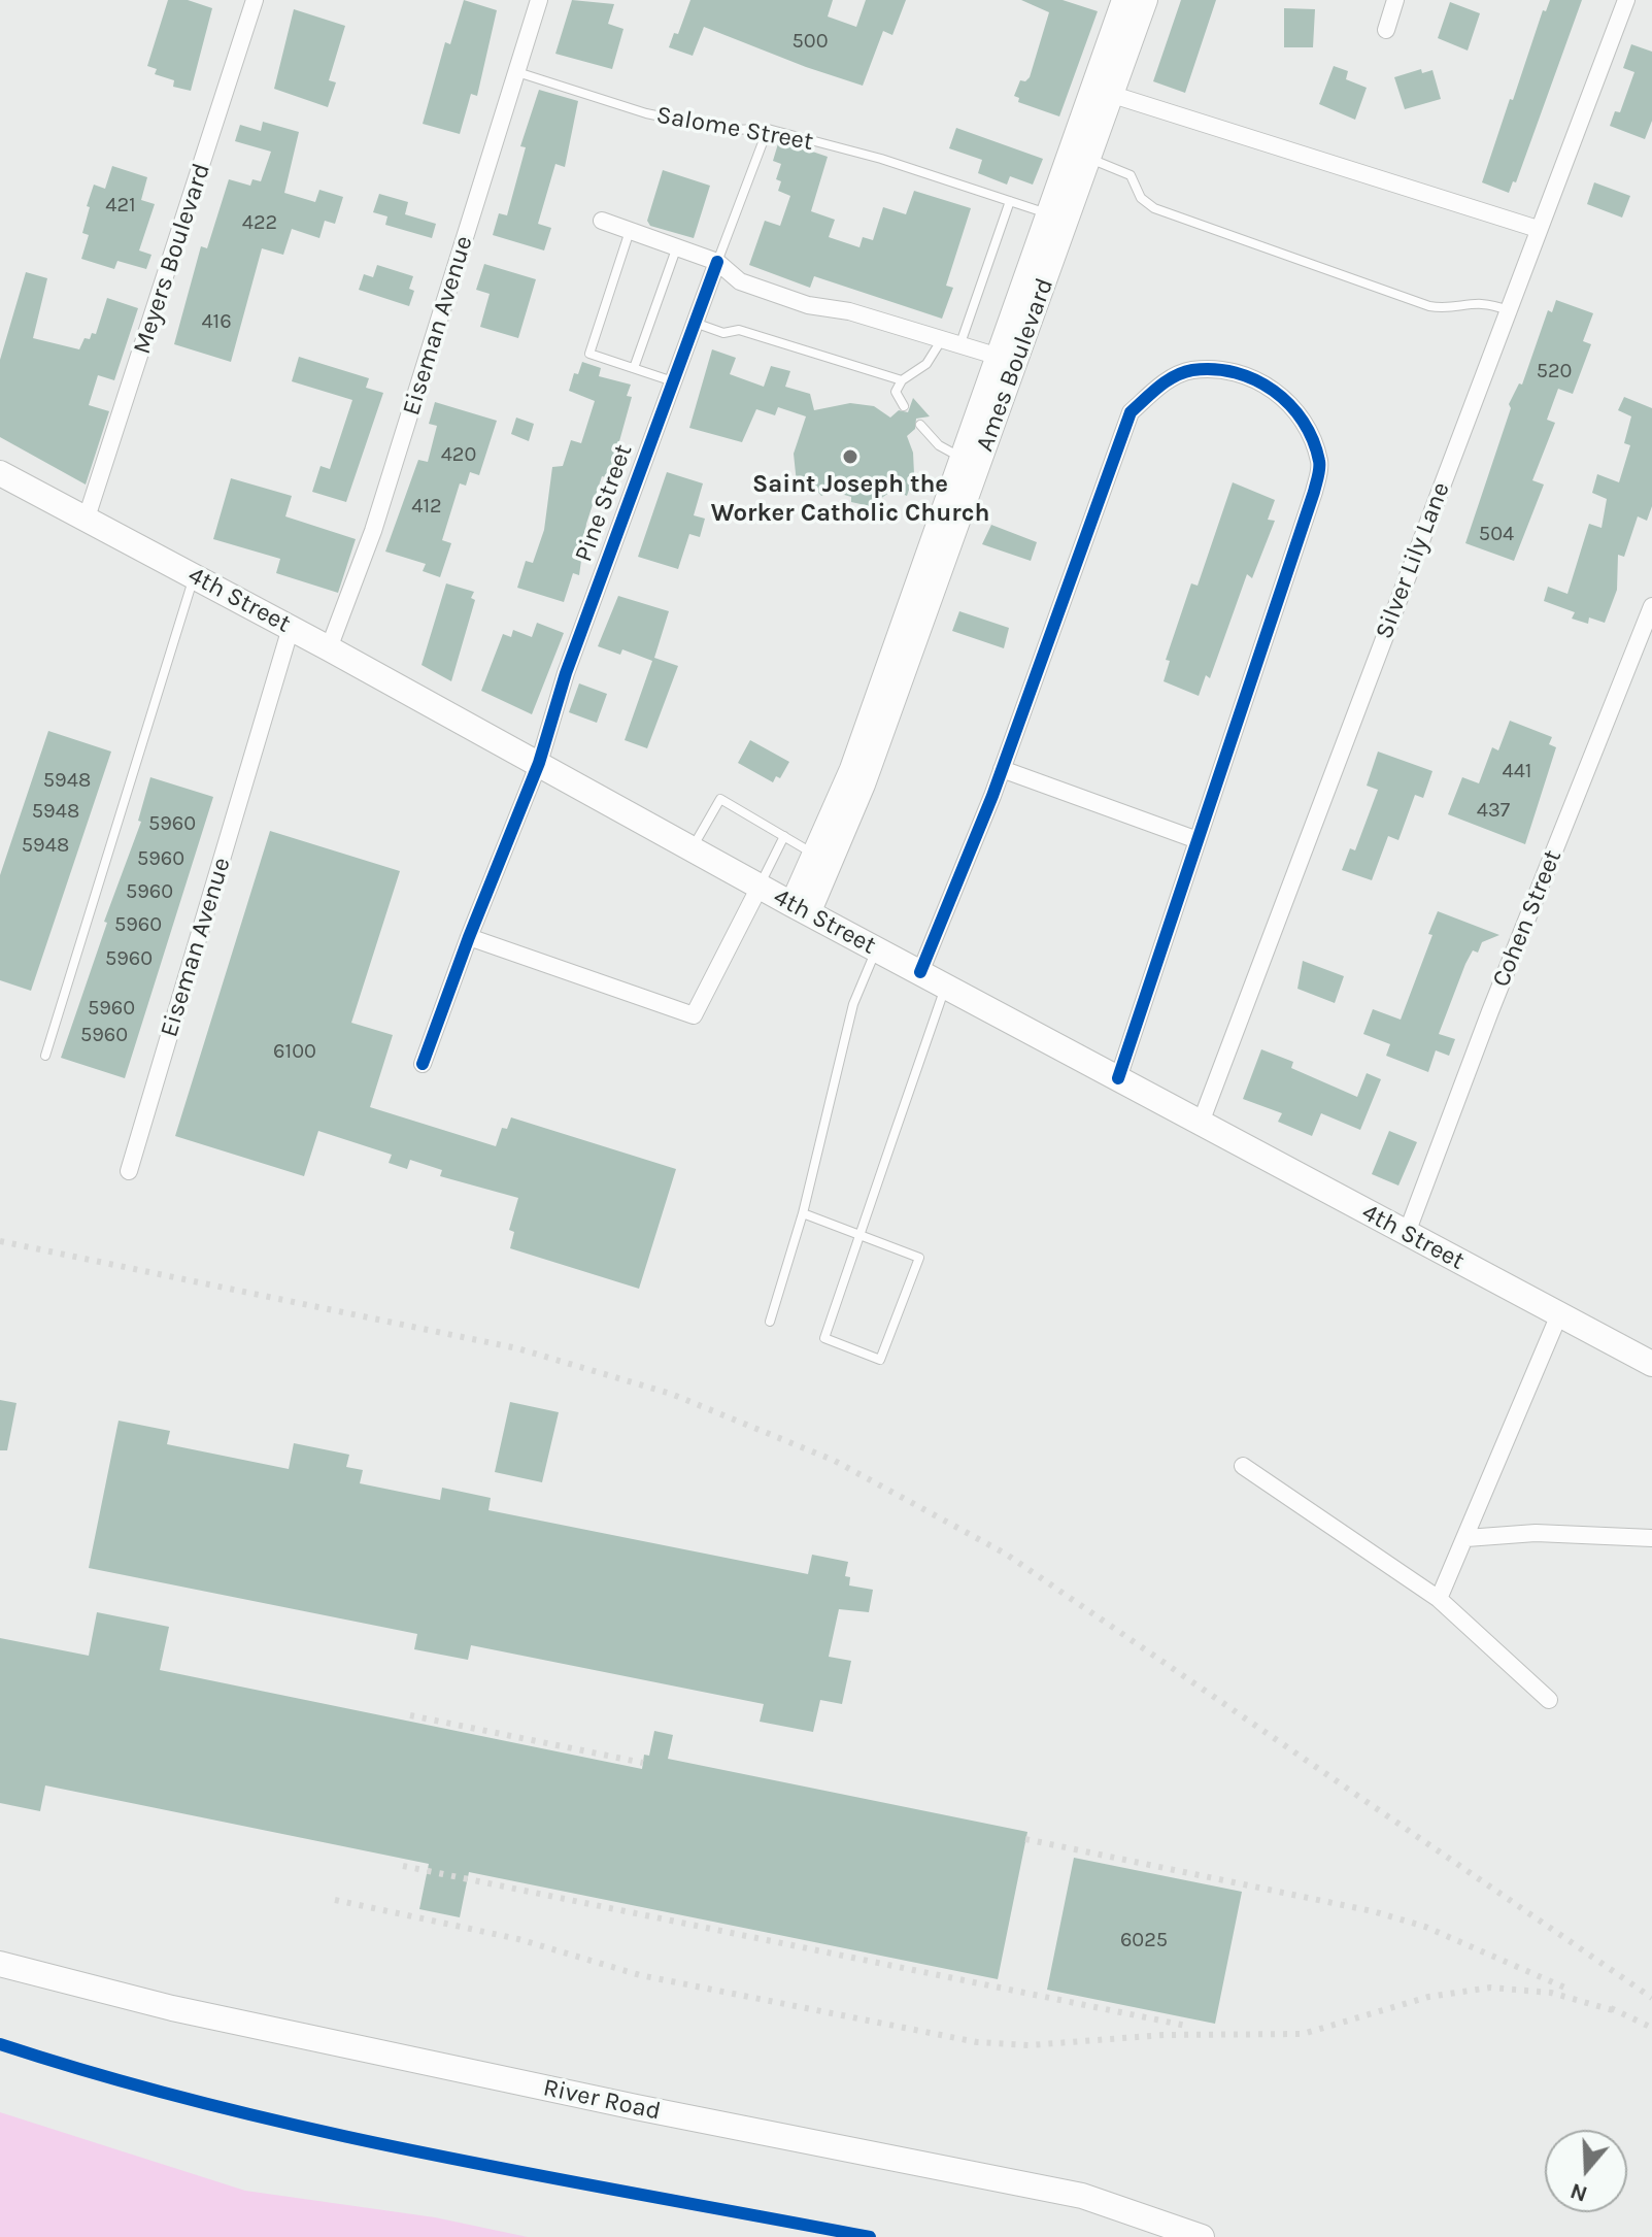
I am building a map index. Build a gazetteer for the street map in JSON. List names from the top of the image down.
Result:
{
  "streets": {
    "main road": ["4th Street", "River Road"],
    "street": [
      "Meyers Boulevard",
      "Eiseman Avenue",
      "Ames Boulevard",
      "Pine Street",
      "Silver Lily Lane",
      "Cohen Street"
    ],
    "lane": ["Salome Street"]
  },
  "crossings": [
    ["Salome Street", "Eiseman Avenue"],
    ["Salome Street", "Ames Boulevard"],
    ["Meyers Boulevard", "4th Street"],
    ["Eiseman Avenue", "4th Street"],
    ["Ames Boulevard", "4th Street"],
    ["Pine Street", "4th Street"],
    ["Silver Lily Lane", "4th Street"],
    ["4th Street", "Cohen Street"]
  ],
  "places": ["Saint Joseph the Worker Catholic Church"],
  "house_numbers": [
    "500",
    "421",
    "422",
    "416",
    "520",
    "420",
    "412",
    "504",
    "441",
    "5948",
    "437",
    "5948",
    "5960",
    "5948",
    "5960",
    "5960",
    "5960",
    "5960",
    "5960",
    "5960",
    "6100",
    "6025"
  ],
  "north": "bottom"
}
